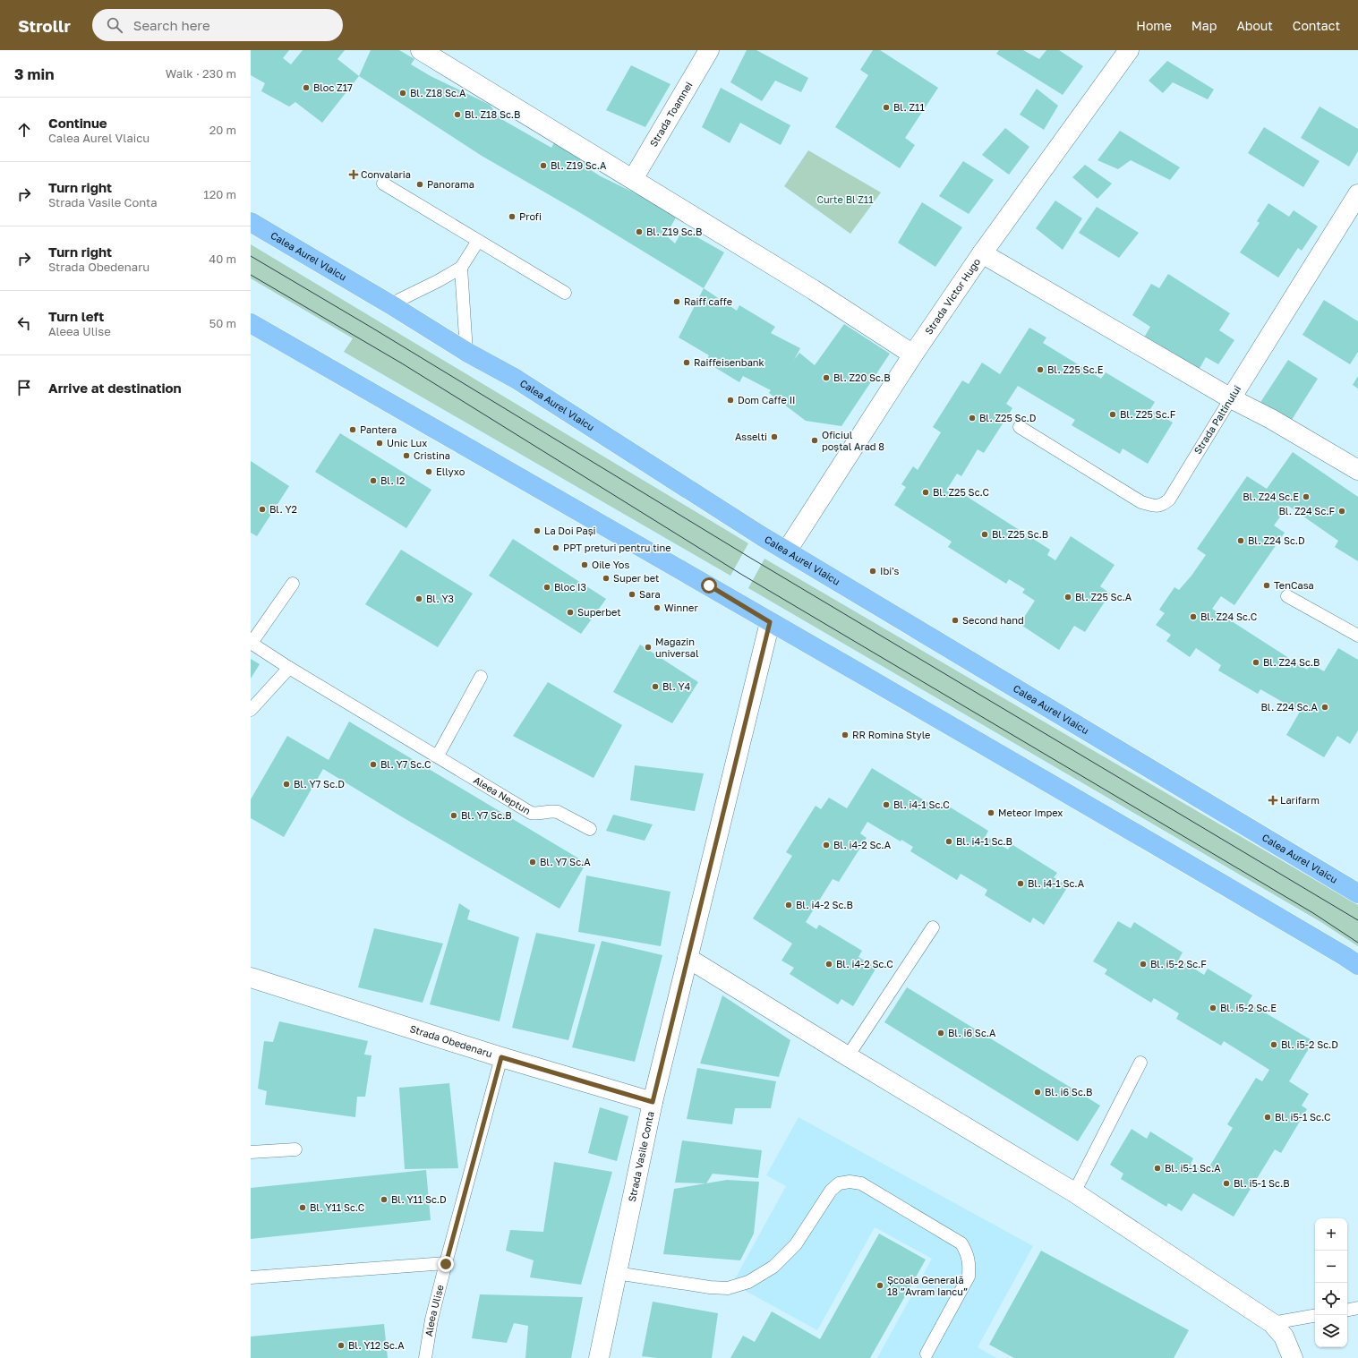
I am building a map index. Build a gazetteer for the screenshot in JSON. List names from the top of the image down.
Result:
{
  "streets": {
    "main road": ["Calea Aurel Vlaicu"],
    "street": [
      "Strada Toamnei",
      "Strada Victor Hugo",
      "Strada Paltinului",
      "Strada Obedenaru",
      "Strada Vasile Conta"
    ],
    "lane": ["Aleea Neptun", "Aleea Ulise"]
  },
  "crossings": [
    ["Calea Aurel Vlaicu", "Strada Victor Hugo"],
    ["Strada Obedenaru", "Strada Vasile Conta"],
    ["Strada Obedenaru", "Aleea Ulise"]
  ],
  "parks": ["Curte Bl Z11"],
  "places": {
    "other": [
      "Bloc Z17",
      "Bl. Z18 Sc.A",
      "Bl. Z11",
      "Bl. Z18 Sc.B",
      "Bl. Z19 Sc.A",
      "Panorama",
      "Profi",
      "Bl. Z19 Sc.B",
      "Raiff caffe",
      "Raiffeisenbank",
      "Bl. Z25 Sc.E",
      "Bl. Z20 Sc.B",
      "Dom Caffe II",
      "Bl. Z25 Sc.F",
      "Bl. Z25 Sc.D",
      "Pantera",
      "Asselti",
      "Oficiul poștal Arad 8",
      "Unic Lux",
      "Cristina",
      "Ellyxo",
      "Bl. I2",
      "Bl. Z25 Sc.C",
      "Bl. Z24 Sc.E",
      "Bl. Y2",
      "Bl. Z24 Sc.F",
      "La Doi Pași",
      "Bl. Z25 Sc.B",
      "Bl. Z24 Sc.D",
      "PPT preturi pentru tine",
      "Oile Yos",
      "Ibi's",
      "Super bet",
      "TenCasa",
      "Bloc I3",
      "Sara",
      "Bl. Z25 Sc.A",
      "Bl. Y3",
      "Winner",
      "Superbet",
      "Bl. Z24 Sc.C",
      "Second hand",
      "Magazin universal",
      "Bl. Z24 Sc.B",
      "Bl. Y4",
      "Bl. Z24 Sc.A",
      "RR Romina Style",
      "Bl. Y7 Sc.C",
      "Bl. Y7 Sc.D",
      "Bl. i4-1 Sc.C",
      "Meteor Impex",
      "Bl. Y7 Sc.B",
      "Bl. i4-1 Sc.B",
      "Bl. i4-2 Sc.A",
      "Bl. Y7 Sc.A",
      "Bl. i4-1 Sc.A",
      "Bl. i4-2 Sc.B",
      "Bl. i4-2 Sc.C",
      "Bl. i5-2 Sc.F",
      "Bl. i5-2 Sc.E",
      "Bl. i6 Sc.A",
      "Bl. i5-2 Sc.D",
      "Bl. i6 Sc.B",
      "Bl. i5-1 Sc.C",
      "Bl. i5-1 Sc.A",
      "Bl. i5-1 Sc.B",
      "Bl. Y11 Sc.D",
      "Bl. Y11 Sc.C",
      "Școala Generală 18 ”Avram Iancu”",
      "Bl. Y12 Sc.A"
    ],
    "health": ["Convalaria", "Larifarm"]
  },
  "page": {
    "header": "Strollr",
    "search": "Search here",
    "nav": [
      "Home",
      "Map",
      "About",
      "Contact"
    ],
    "heading": ["3 min", "Walk · 230 m"],
    "list": [
      ["Continue", "Calea Aurel Vlaicu", "20 m"],
      ["Turn right", "Strada Vasile Conta", "120 m"],
      ["Turn right", "Strada Obedenaru", "40 m"],
      ["Turn left", "Aleea Ulise", "50 m"],
      "Arrive at destination"
    ],
    "map_buttons": ["+", "−"]
  }
}
